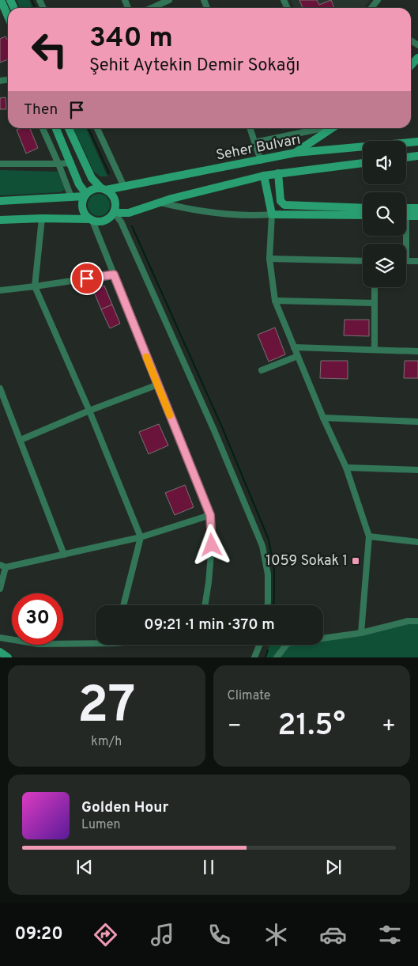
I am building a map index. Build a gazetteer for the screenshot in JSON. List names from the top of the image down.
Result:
{
  "streets": {
    "main road": ["Seher Bulvarı"]
  },
  "places": {
    "transit": ["1059 Sokak 1"]
  },
  "page": {
    "turn": ["340 m", "Şehit Aytekin Demir Sokağı"],
    "then": "Then",
    "limit": "30",
    "trip": "09:21 · 1 min · 370 m",
    "tile": [
      ["27", "km/h"],
      "Climate"
    ],
    "heat": ["−", "21.5°", "+"],
    "song": ["Golden Hour", "Lumen"],
    "tabs": "09:20"
  }
}
